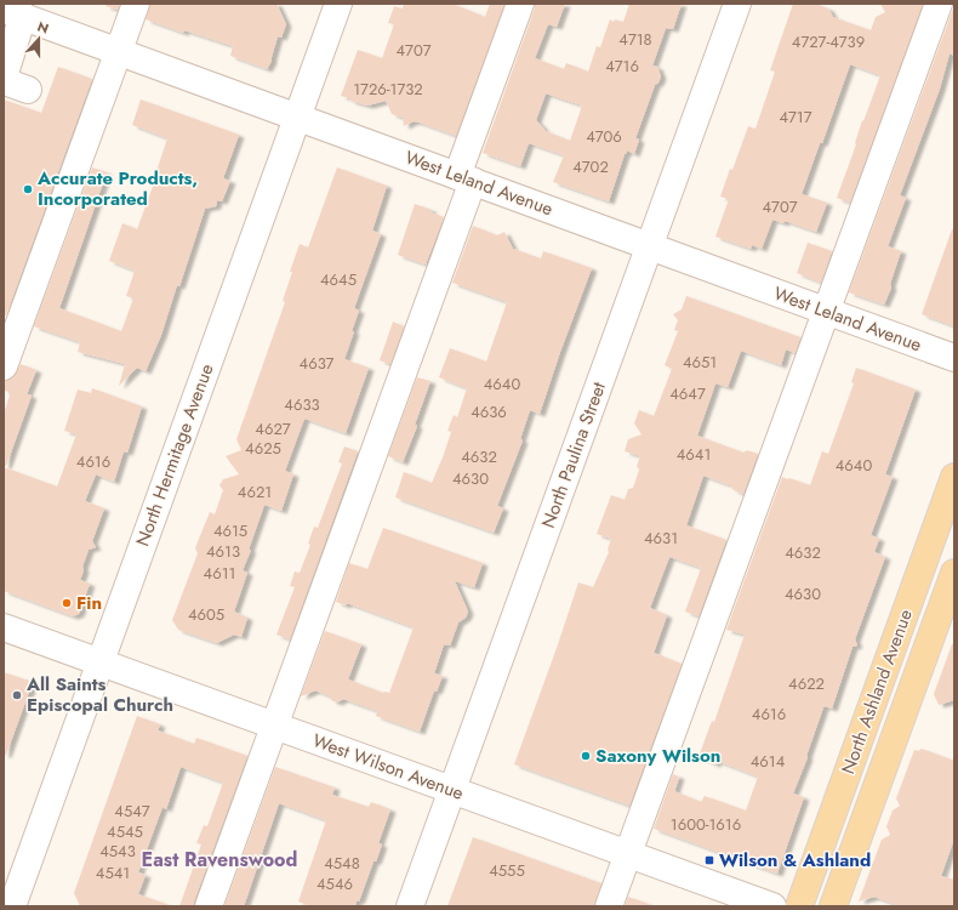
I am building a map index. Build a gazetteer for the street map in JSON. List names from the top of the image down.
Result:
{
  "streets": {
    "main road": ["North Ashland Avenue"],
    "street": [
      "West Leland Avenue",
      "North Hermitage Avenue",
      "North Paulina Street",
      "West Wilson Avenue"
    ]
  },
  "crossings": [
    ["West Leland Avenue", "North Hermitage Avenue"],
    ["West Leland Avenue", "North Paulina Street"],
    ["North Hermitage Avenue", "West Wilson Avenue"],
    ["North Paulina Street", "West Wilson Avenue"]
  ],
  "districts": ["East Ravenswood"],
  "places": {
    "other": [
      "Accurate Products, Incorporated",
      "Fin",
      "All Saints Episcopal Church",
      "Saxony Wilson"
    ],
    "transit": ["Wilson & Ashland"]
  },
  "house_numbers": [
    "4718",
    "4727-4739",
    "4707",
    "4716",
    "1726-1732",
    "4717",
    "4706",
    "4702",
    "4707",
    "4645",
    "4651",
    "4637",
    "4640",
    "4647",
    "4633",
    "4636",
    "4627",
    "4625",
    "4641",
    "4632",
    "4616",
    "4640",
    "4630",
    "4621",
    "4615",
    "4631",
    "4613",
    "4632",
    "4611",
    "4630",
    "4605",
    "4622",
    "4616",
    "4614",
    "4547",
    "1600-1616",
    "4545",
    "4543",
    "4548",
    "4555",
    "4541",
    "4546"
  ],
  "north": "top"
}
